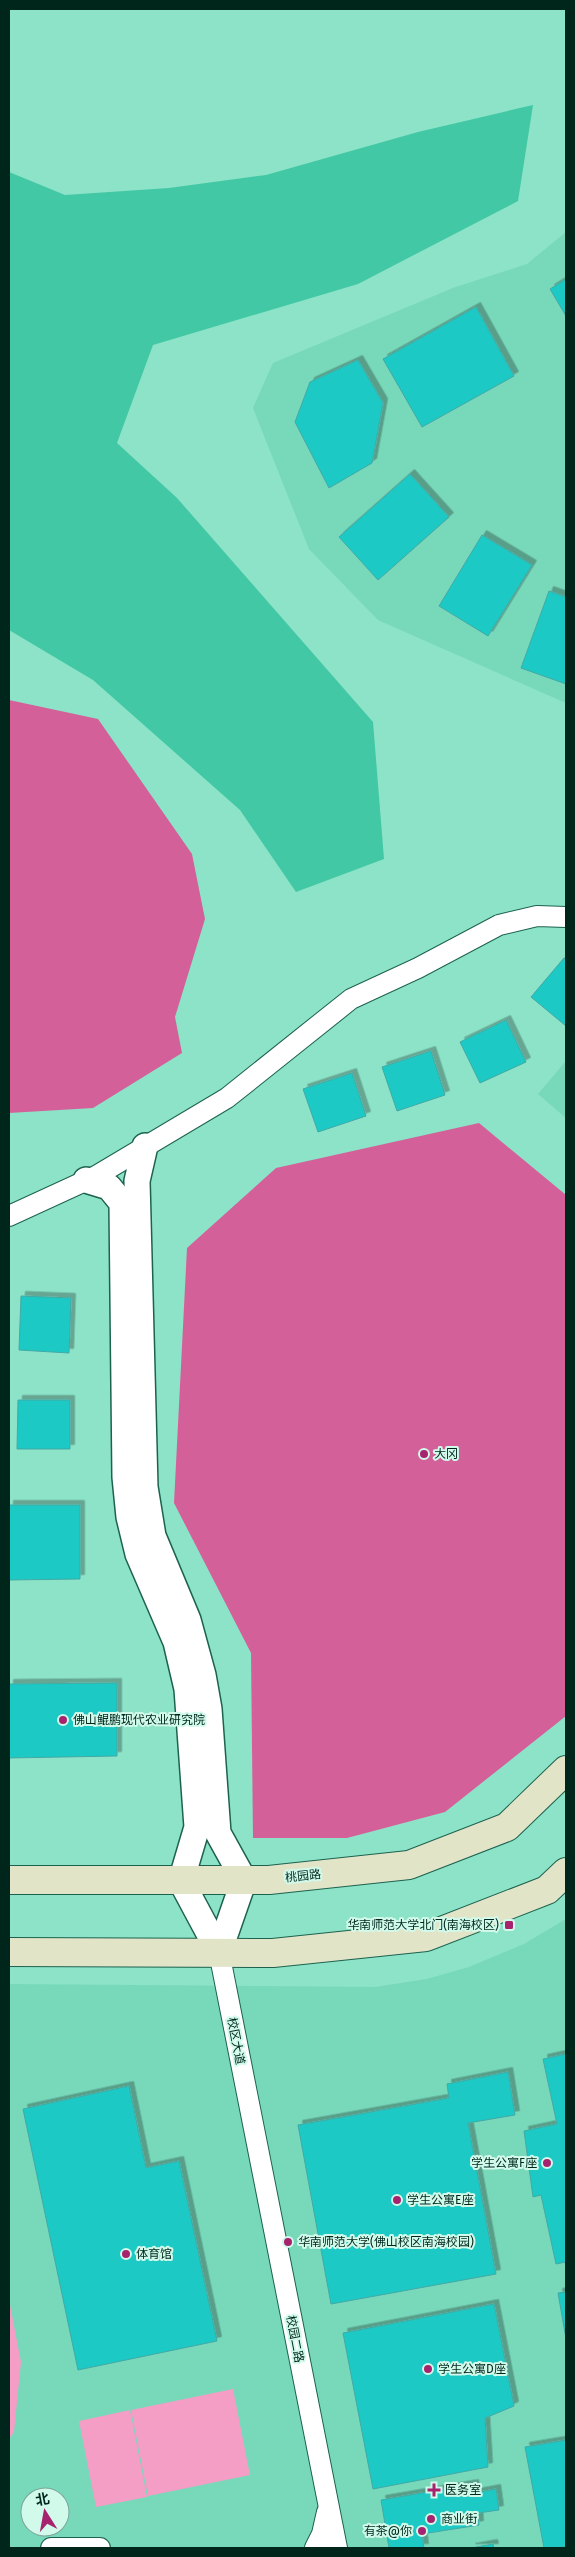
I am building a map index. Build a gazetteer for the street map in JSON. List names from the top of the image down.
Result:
{
  "streets": {
    "main road": ["桃园路"],
    "street": ["校区大道", "校园二路"]
  },
  "crossings": [
    ["校区大道", "校园二路"]
  ],
  "places": {
    "other": [
      "大冈",
      "佛山鲲鹏现代农业研究院",
      "学生公寓F座",
      "学生公寓E座",
      "华南师范大学(佛山校区南海校园)",
      "体育馆",
      "学生公寓D座",
      "商业街",
      "有茶@你"
    ],
    "transit": ["华南师范大学北门(南海校区)"],
    "health": ["医务室"]
  },
  "north": "top"
}
